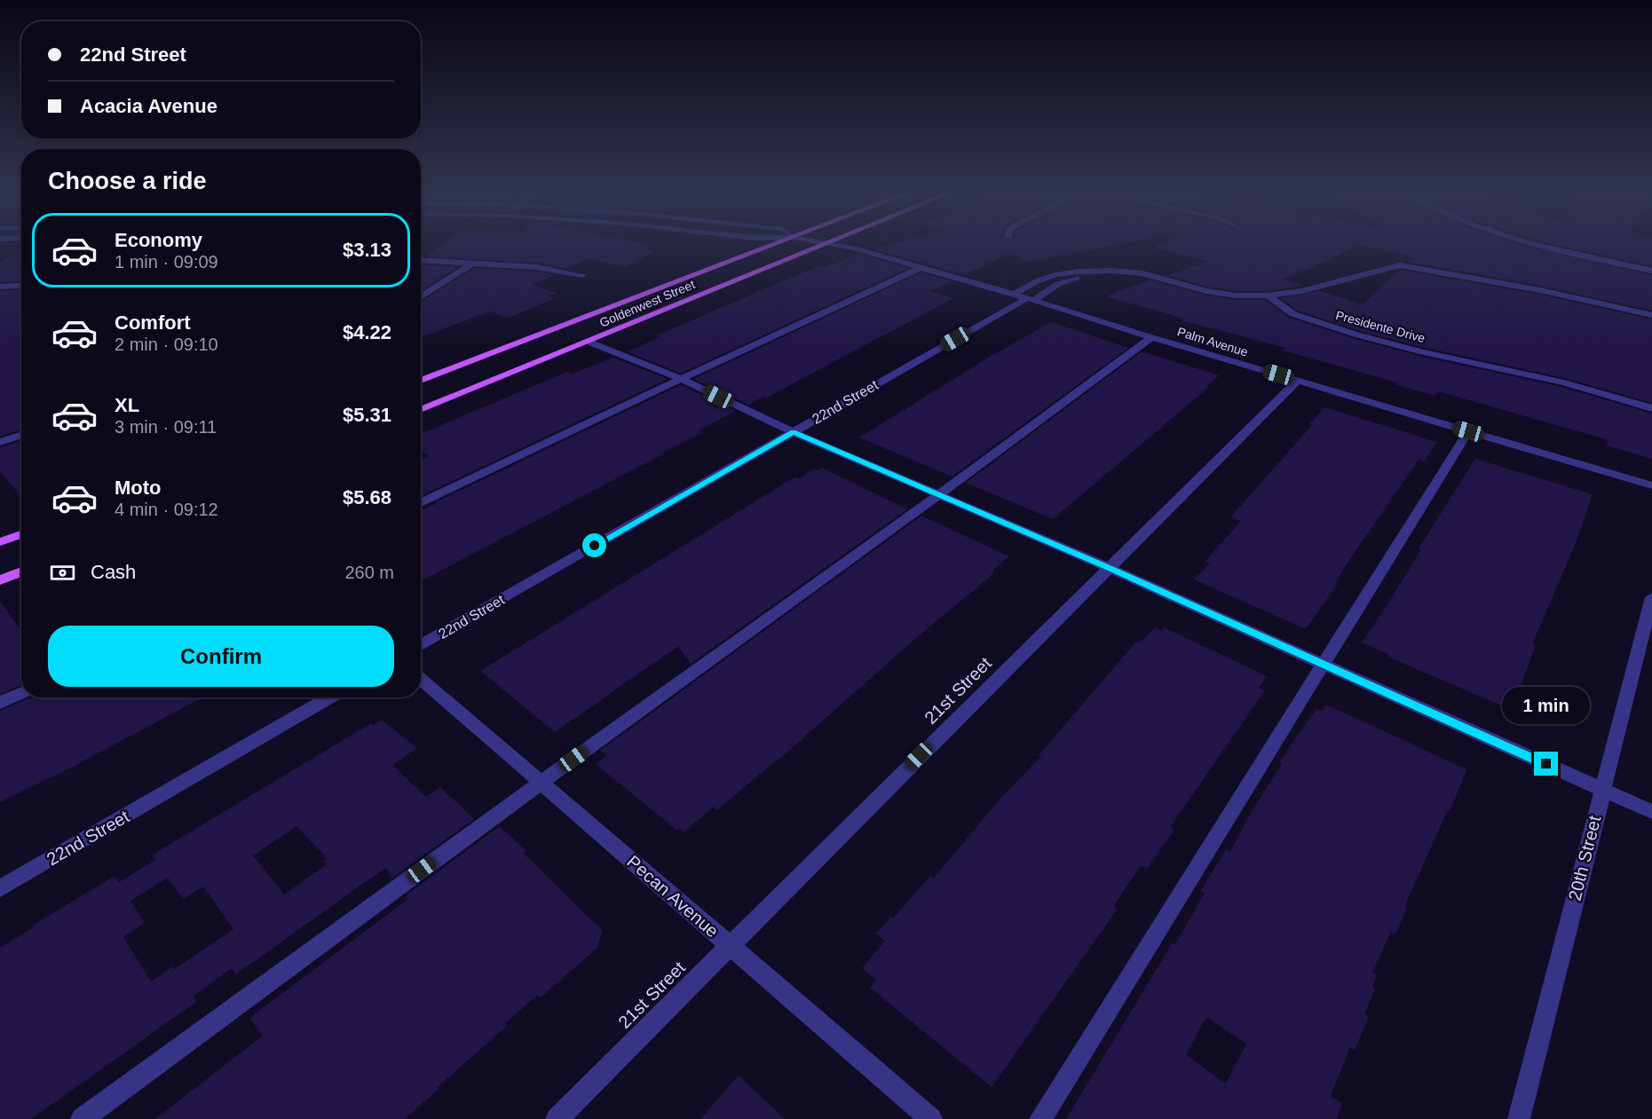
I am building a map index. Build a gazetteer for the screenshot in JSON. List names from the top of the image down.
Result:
{
  "streets": {
    "main road": ["Goldenwest Street"],
    "street": [
      "Presidente Drive",
      "Palm Avenue",
      "22nd Street",
      "21st Street",
      "20th Street",
      "Pecan Avenue"
    ]
  },
  "crossings": [
    ["Palm Avenue", "22nd Street"],
    ["Palm Avenue", "21st Street"],
    ["21st Street", "Pecan Avenue"]
  ],
  "page": {
    "banner": ["22nd Street", "Acacia Avenue"],
    "heading": "Choose a ride",
    "list": [
      {
        "name": "Economy",
        "note": "1 min · 09:09",
        "value": "$3.13"
      },
      {
        "name": "Comfort",
        "note": "2 min · 09:10",
        "value": "$4.22"
      },
      {
        "name": "XL",
        "note": "3 min · 09:11",
        "value": "$5.31"
      },
      {
        "name": "Moto",
        "note": "4 min · 09:12",
        "value": "$5.68"
      }
    ],
    "pay": ["Cash", "260 m"],
    "buttons": "Confirm",
    "bubble": "1 min"
  }
}
